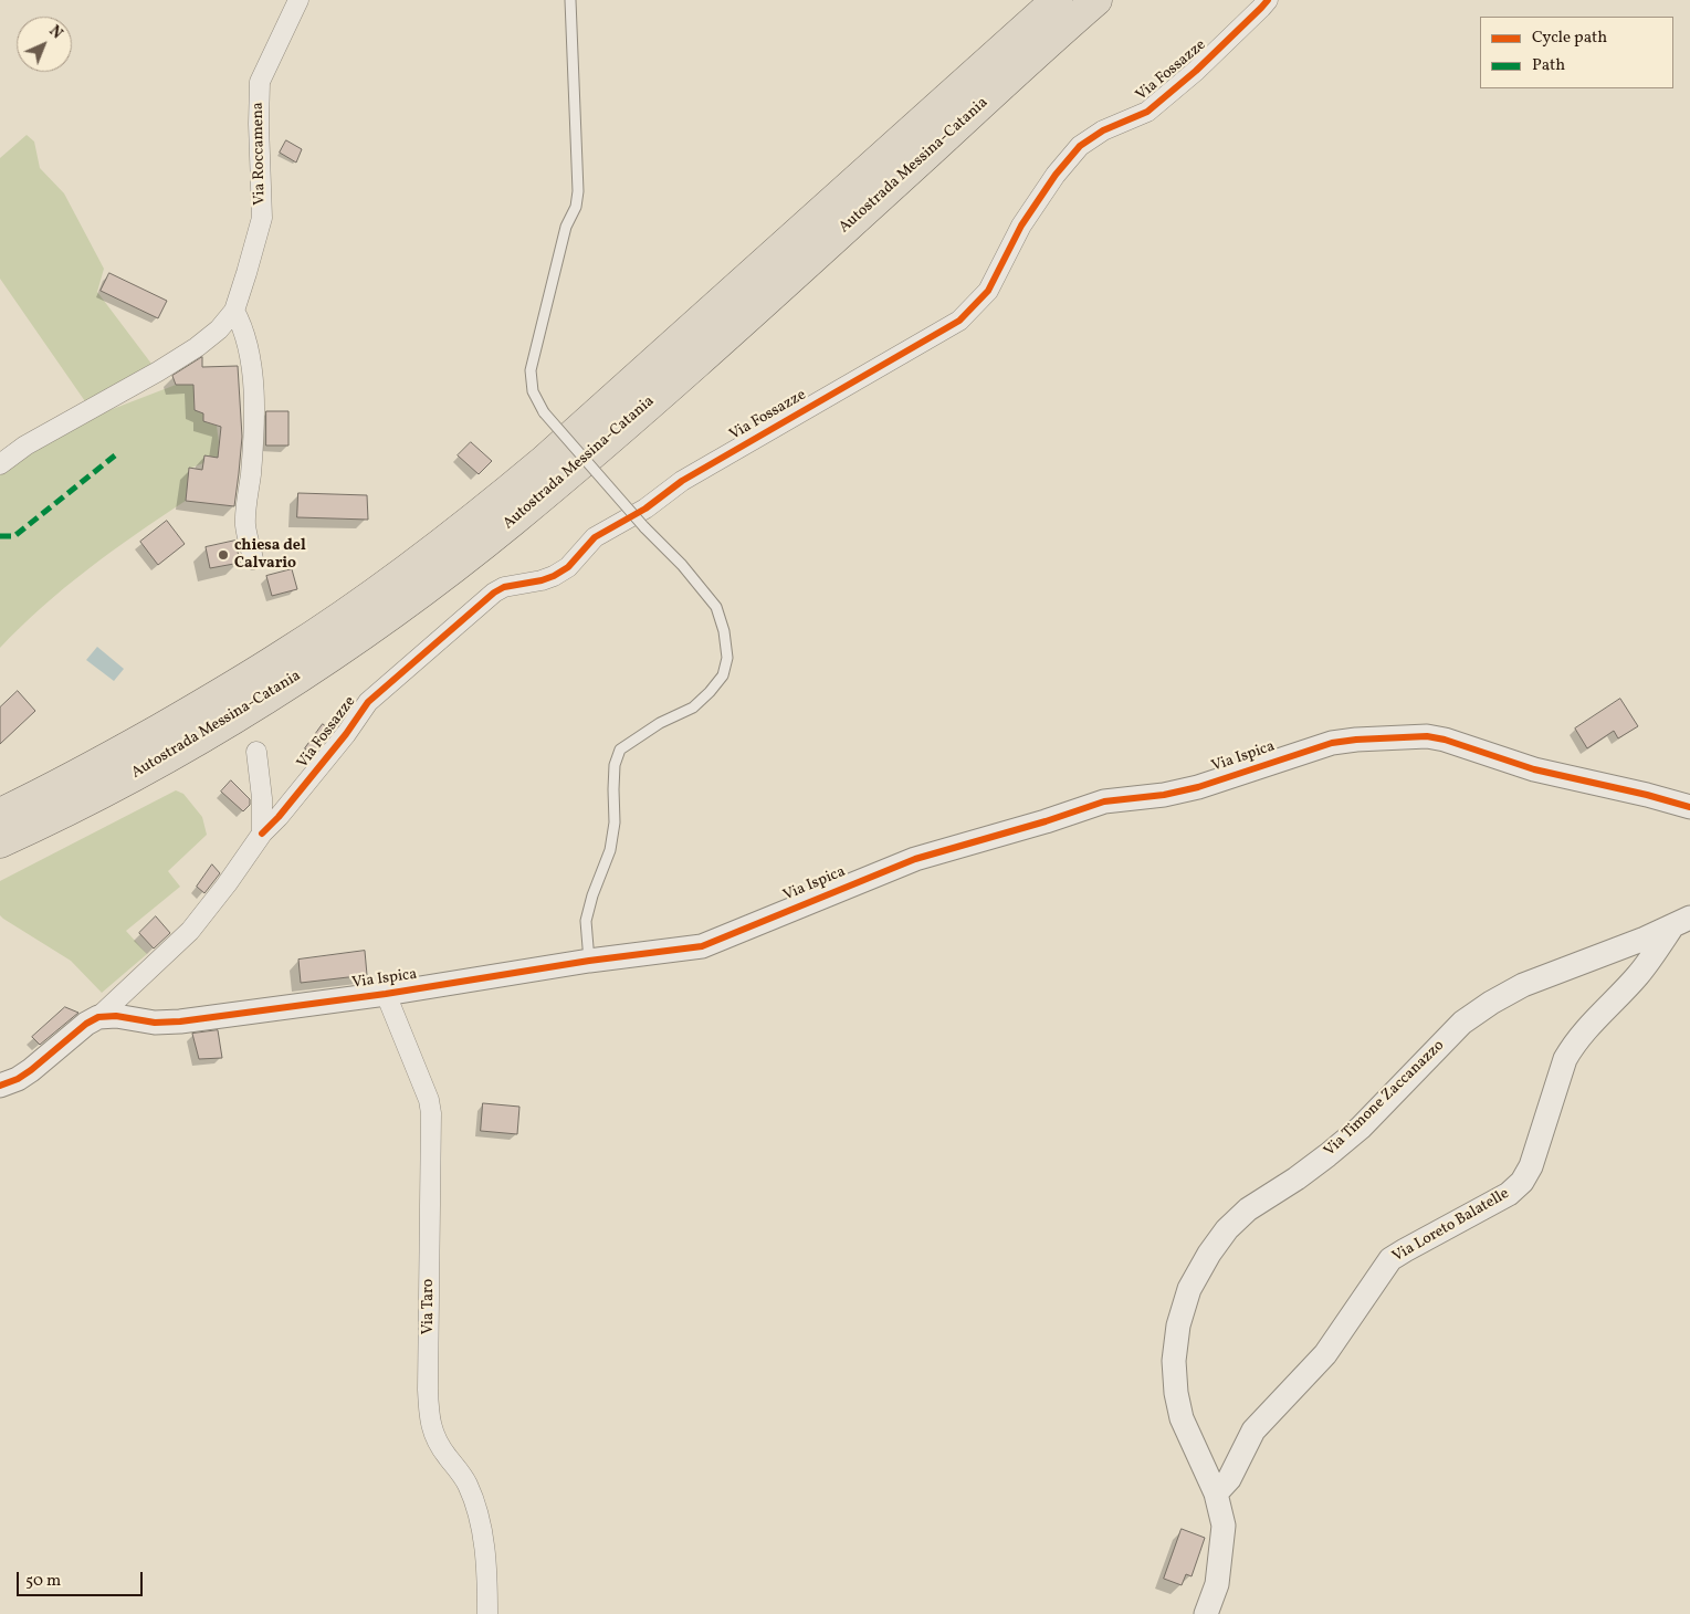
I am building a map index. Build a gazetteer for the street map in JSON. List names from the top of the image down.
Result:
{
  "streets": {
    "highway": ["Autostrada Messina-Catania"],
    "street": [
      "Via Fossazze",
      "Via Roccamena",
      "Via Ispica",
      "Via Timone Zaccanazzo",
      "Via Loreto Balatelle",
      "Via Taro"
    ]
  },
  "crossings": [
    ["Via Ispica", "Via Taro"],
    ["Via Timone Zaccanazzo", "Via Loreto Balatelle"]
  ],
  "places": ["chiesa del Calvario"],
  "legend": ["Cycle path", "Path"],
  "scale_bar": "50 m",
  "north": "top right"
}
